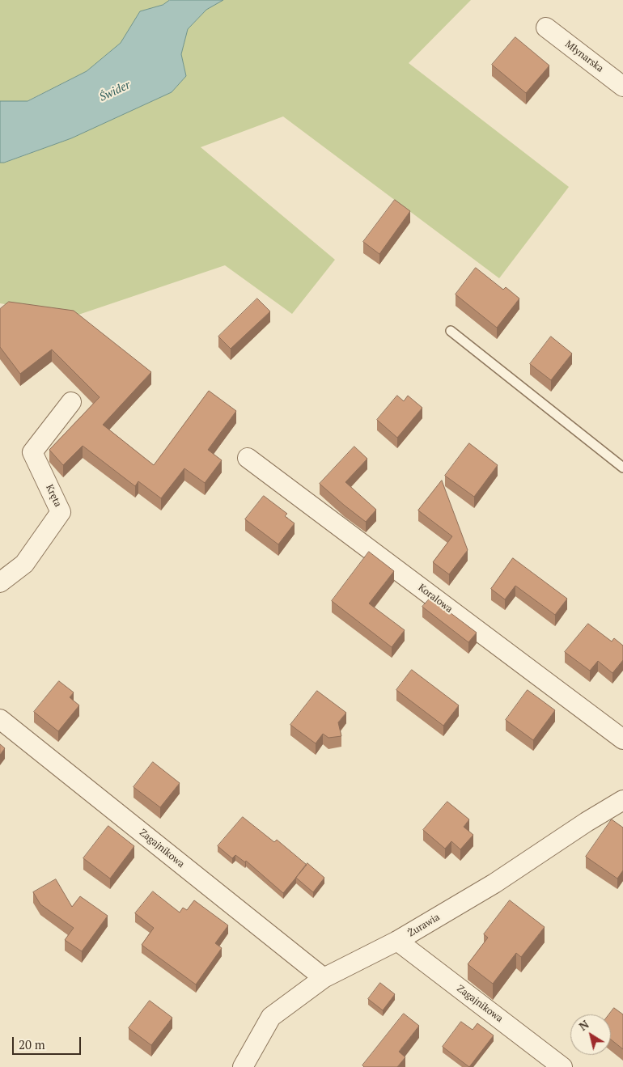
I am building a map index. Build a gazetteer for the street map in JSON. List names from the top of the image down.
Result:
{
  "streets": {
    "street": [
      "Młynarska",
      "Kręta",
      "Koralowa",
      "Zagajnikowa",
      "Żurawia"
    ]
  },
  "crossings": [
    ["Zagajnikowa", "Żurawia"]
  ],
  "water": ["Świder"],
  "scale_bar": "20 m",
  "north": "top left"
}
